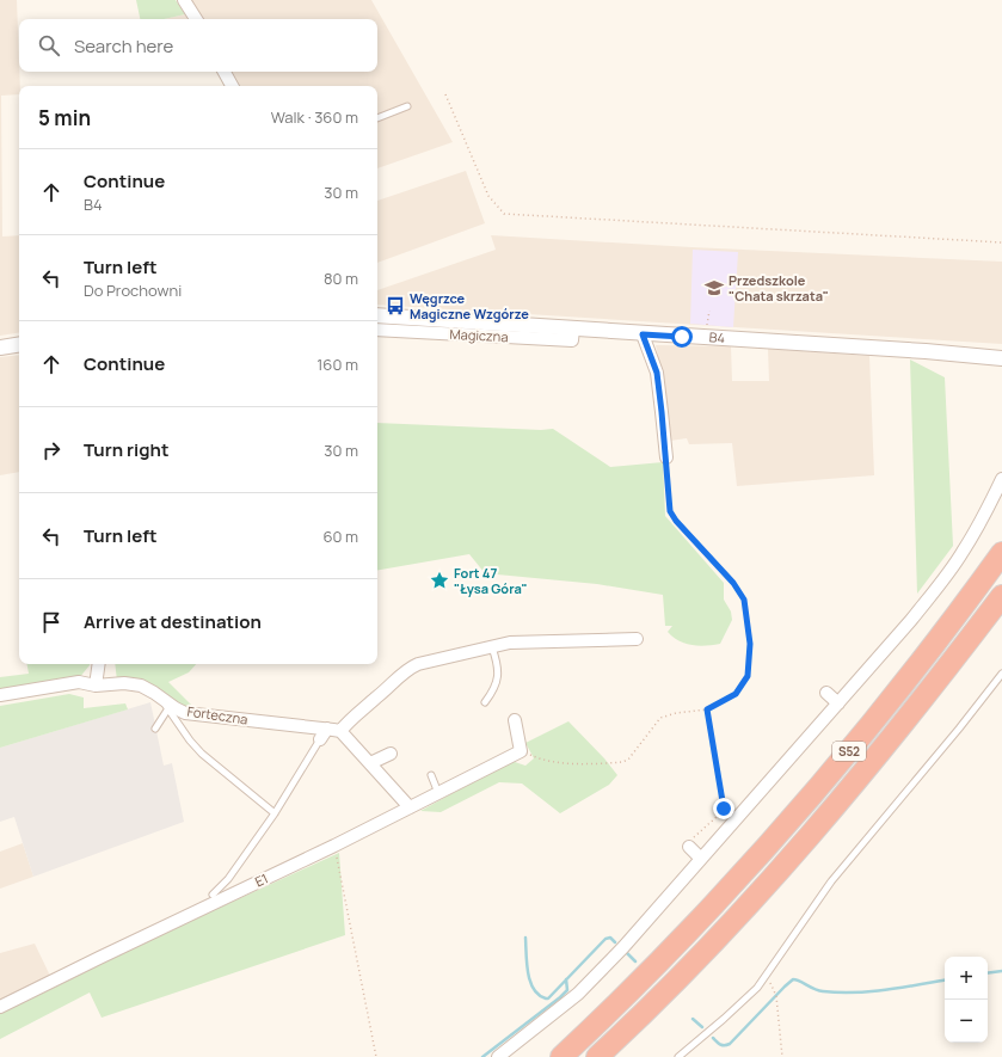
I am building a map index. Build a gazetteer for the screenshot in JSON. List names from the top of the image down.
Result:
{
  "streets": {
    "highway": ["S52"],
    "street": [
      "Magiczna",
      "B4",
      "Forteczna",
      "E1"
    ]
  },
  "crossings": [
    ["Magiczna", "B4"]
  ],
  "places": {
    "school or university": ["Przedszkole \"Chata skrzata\""],
    "bus stop": ["Węgrzce Magiczne Wzgórze"],
    "place": ["Fort 47 \"Łysa Góra\""]
  },
  "page": {
    "search": "Search here",
    "heading": ["5 min", "Walk · 360 m"],
    "list": [
      ["Continue", "B4", "30 m"],
      ["Turn left", "Do Prochowni", "80 m"],
      ["Continue", "160 m"],
      ["Turn right", "30 m"],
      ["Turn left", "60 m"],
      "Arrive at destination"
    ],
    "map_buttons": ["+", "−"]
  }
}
